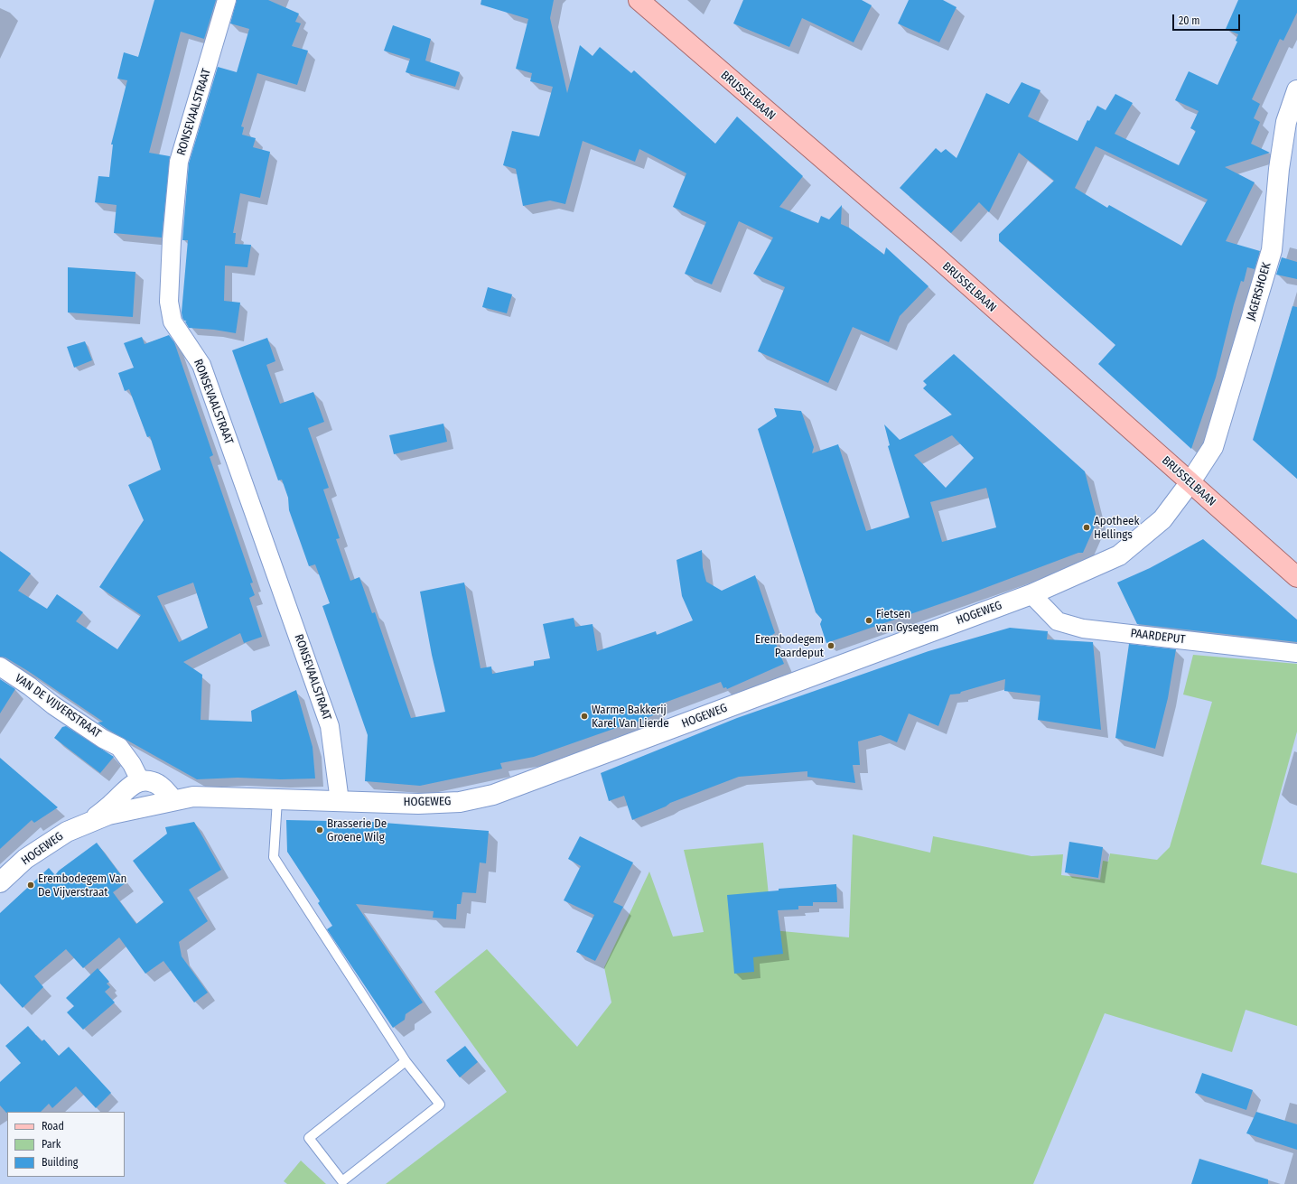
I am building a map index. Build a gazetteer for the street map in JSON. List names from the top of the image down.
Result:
{
  "streets": {
    "main road": ["BRUSSELBAAN"],
    "street": [
      "RONSEVAALSTRAAT",
      "JAGERSHOEK",
      "HOGEWEG",
      "PAARDEPUT",
      "VAN DE VIJVERSTRAAT"
    ]
  },
  "crossings": [
    ["BRUSSELBAAN", "JAGERSHOEK"],
    ["BRUSSELBAAN", "HOGEWEG"],
    ["RONSEVAALSTRAAT", "HOGEWEG"],
    ["JAGERSHOEK", "HOGEWEG"],
    ["HOGEWEG", "PAARDEPUT"],
    ["HOGEWEG", "VAN DE VIJVERSTRAAT"]
  ],
  "places": [
    "Apotheek Hellings",
    "Fietsen van Gysegem",
    "Erembodegem Paardeput",
    "Warme Bakkerij Karel Van Lierde",
    "Brasserie De Groene Wilg",
    "Erembodegem Van De Vijverstraat"
  ],
  "legend": ["Road", "Park", "Building"],
  "scale_bar": "20 m"
}
